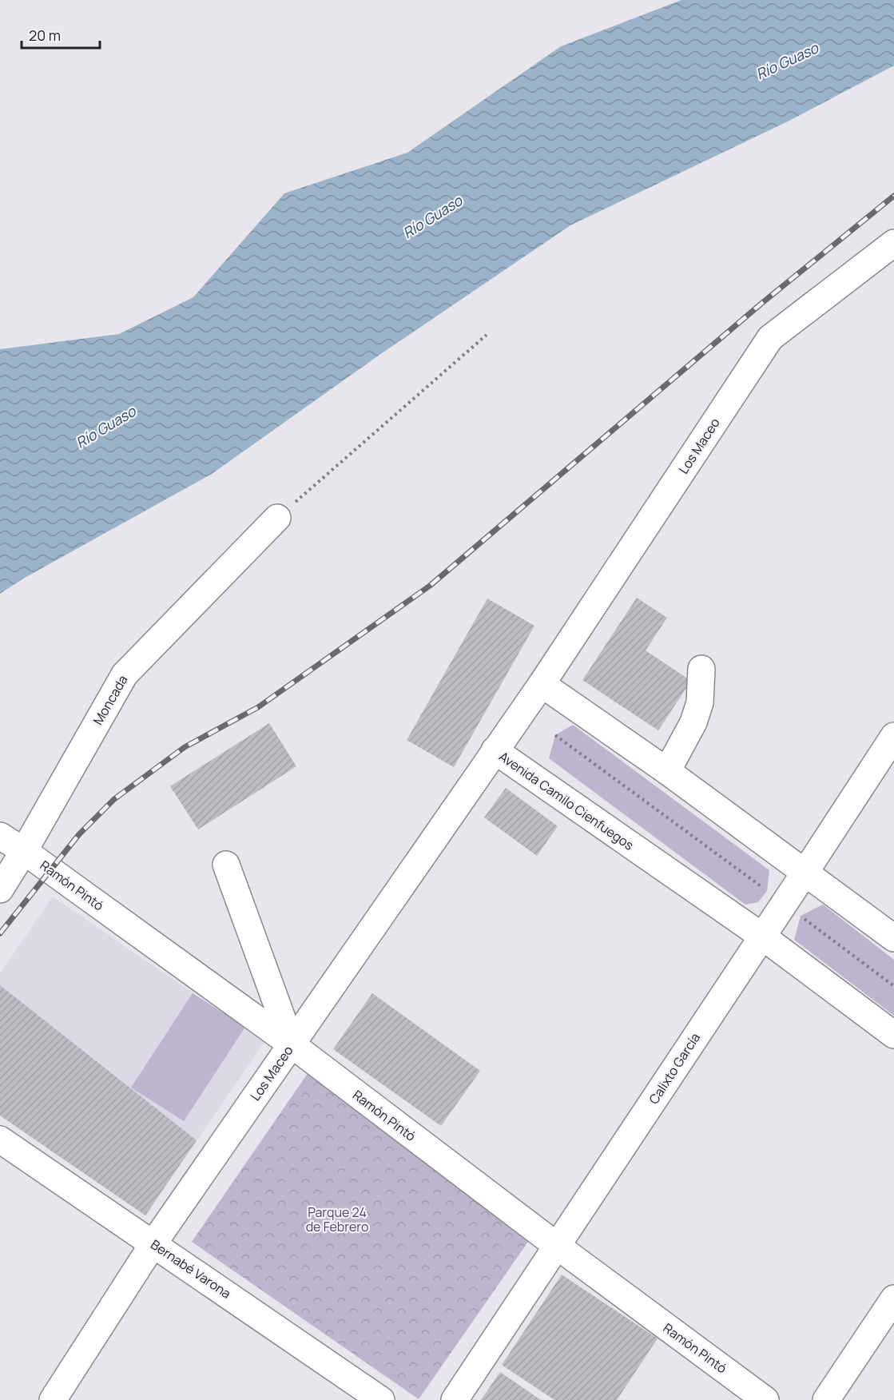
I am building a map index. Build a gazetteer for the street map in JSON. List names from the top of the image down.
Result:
{
  "streets": {
    "main road": [
      "Los Maceo",
      "Moncada",
      "Avenida Camilo Cienfuegos",
      "Ramón Pintó",
      "Calixto García",
      "Bernabé Varona"
    ]
  },
  "crossings": [
    ["Los Maceo", "Avenida Camilo Cienfuegos"],
    ["Los Maceo", "Ramón Pintó"],
    ["Los Maceo", "Bernabé Varona"],
    ["Moncada", "Ramón Pintó"],
    ["Avenida Camilo Cienfuegos", "Calixto García"],
    ["Ramón Pintó", "Calixto García"]
  ],
  "water": ["Río Guaso"],
  "parks": ["Parque 24 de Febrero"],
  "scale_bar": "20 m"
}
